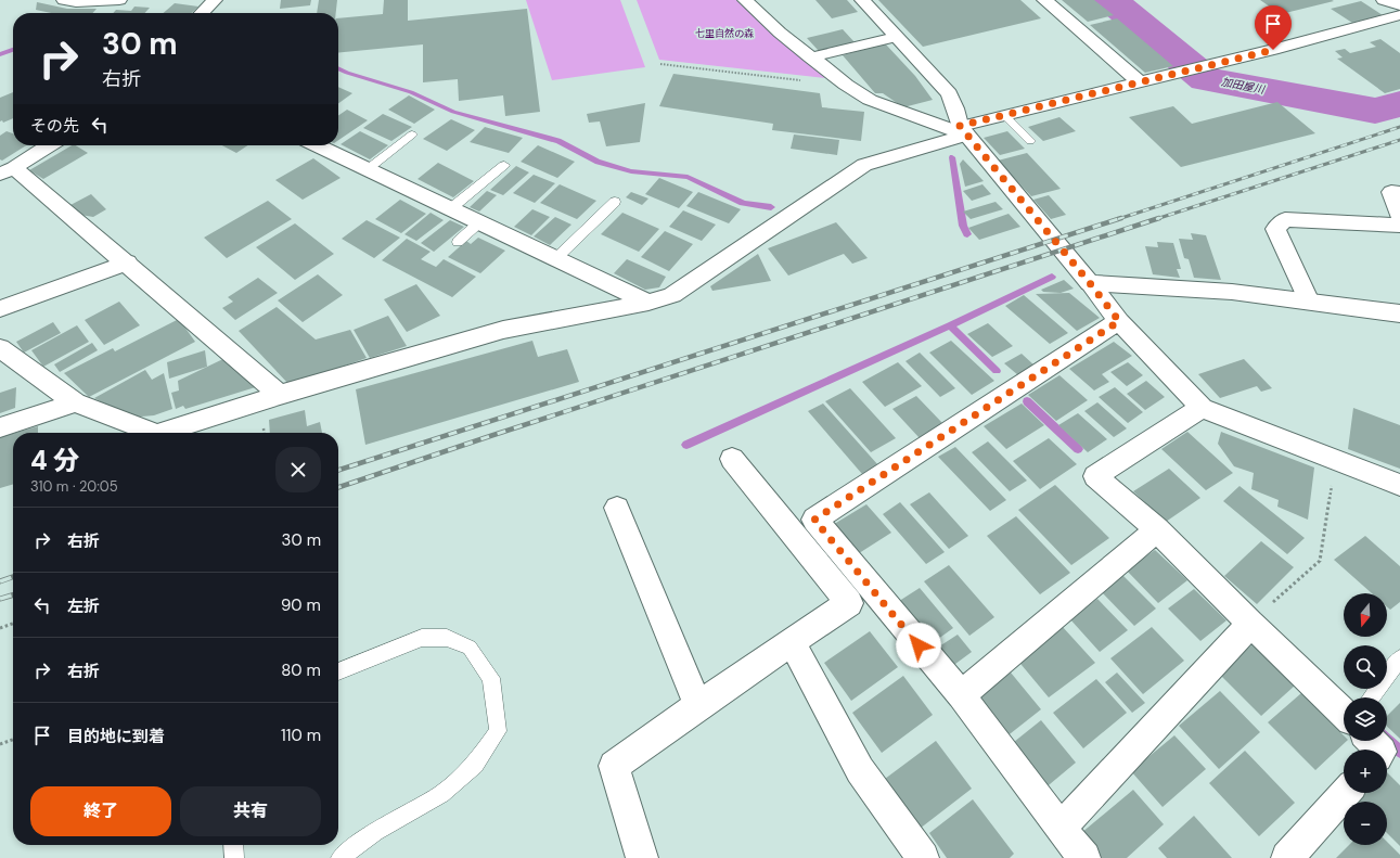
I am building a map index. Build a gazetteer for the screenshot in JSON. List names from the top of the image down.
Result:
{
  "water": ["加田屋川"],
  "parks": ["七里自然の森"],
  "north": "bottom",
  "page": {
    "turn": ["30 m", "右折"],
    "then": "その先",
    "heading": ["4 分", "310 m · 20:05"],
    "list": [
      {
        "name": "右折",
        "value": "30 m"
      },
      {
        "name": "左折",
        "value": "90 m"
      },
      {
        "name": "右折",
        "value": "80 m"
      },
      {
        "name": "目的地に到着",
        "value": "110 m"
      }
    ],
    "map_buttons": ["+", "−"],
    "buttons": ["終了", "共有"]
  }
}
